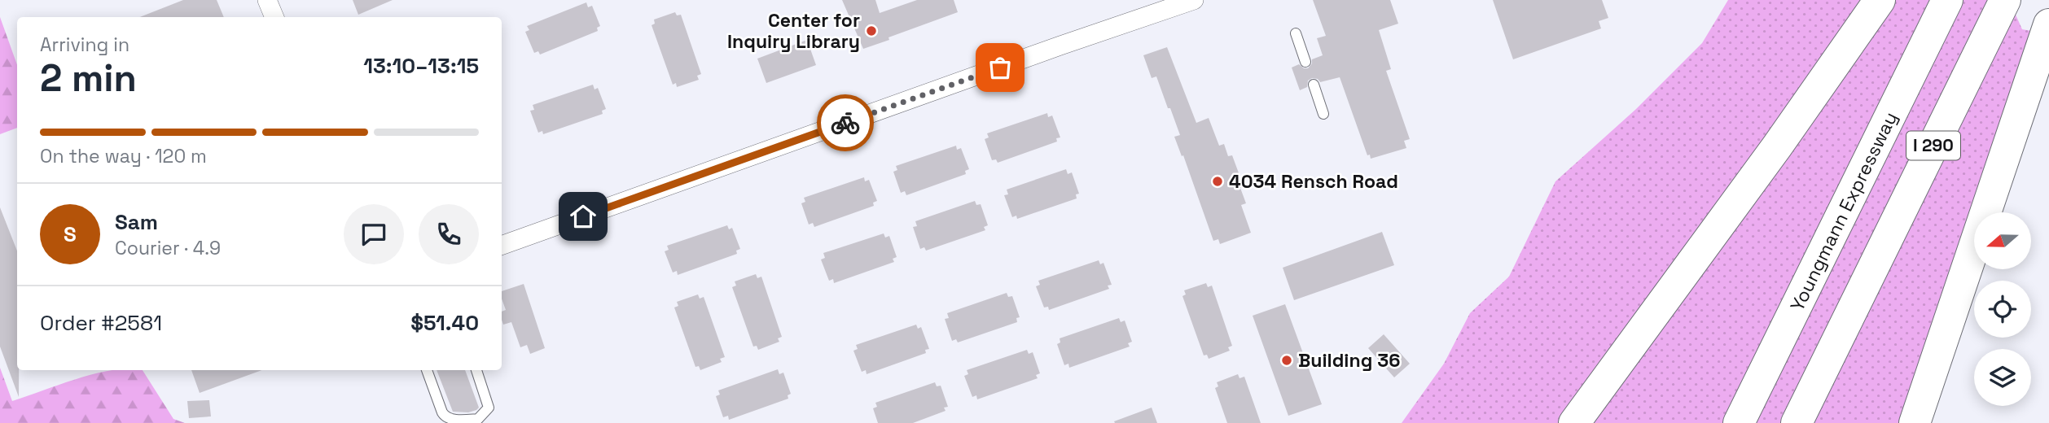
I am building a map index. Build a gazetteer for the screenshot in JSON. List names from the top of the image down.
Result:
{
  "streets": {
    "highway": ["I 290", "Youngmann Expressway"]
  },
  "places": ["Center for Inquiry Library", "4034 Rensch Road", "Building 36"],
  "north": "left",
  "page": {
    "heading": ["2 min", "Arriving in", "13:10–13:15"],
    "panel": [
      "Sam",
      "Courier · 4.9",
      "Order #2581",
      "$51.40"
    ],
    "bar": "On the way · 120 m",
    "round": "S"
  }
}
